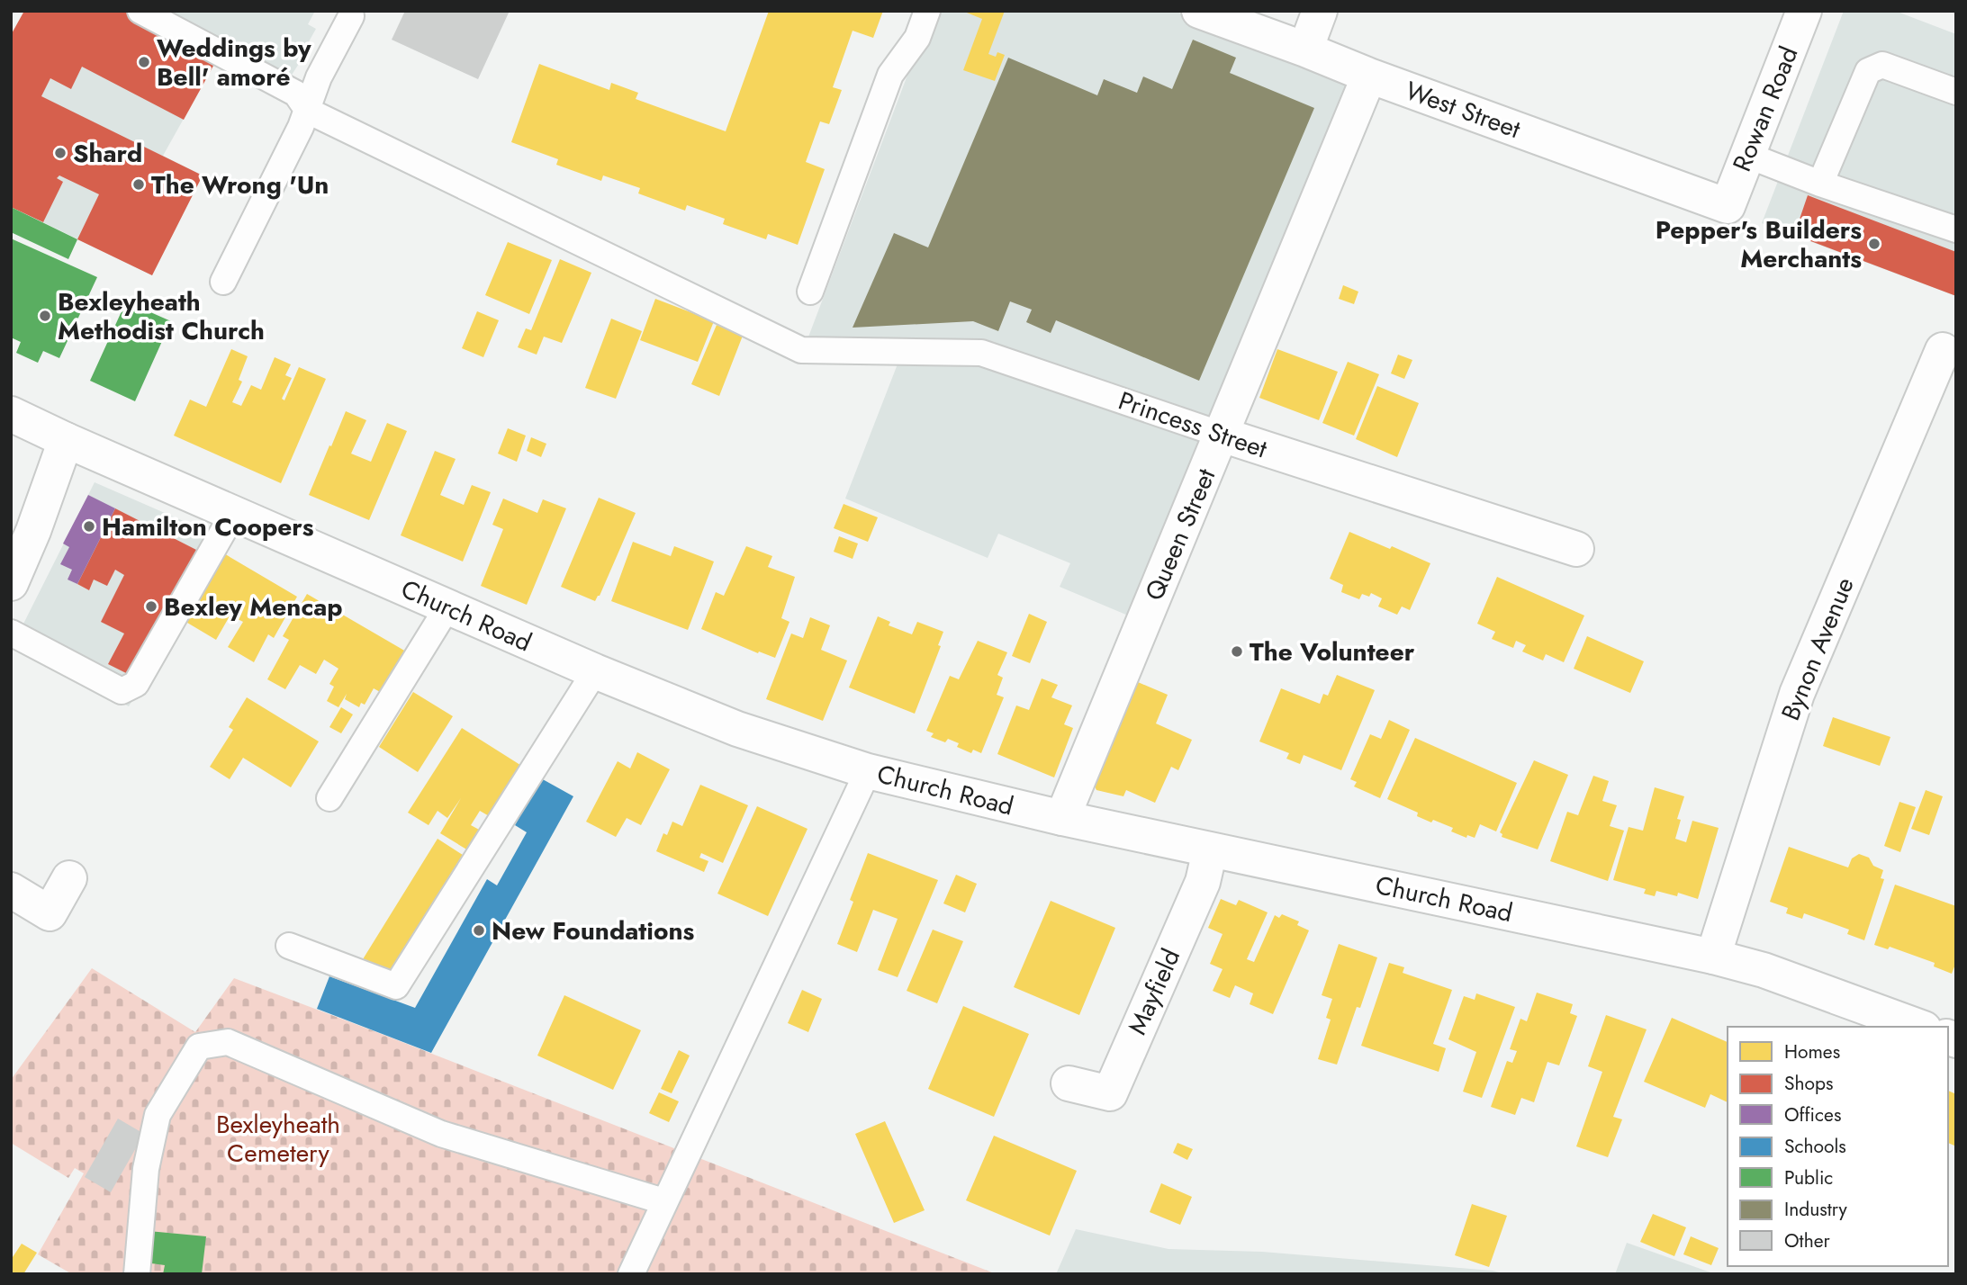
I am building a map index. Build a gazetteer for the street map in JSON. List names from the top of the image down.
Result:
{
  "streets": {
    "street": [
      "Rowan Road",
      "West Street",
      "Princess Street",
      "Queen Street",
      "Church Road",
      "Bynon Avenue",
      "Mayfield"
    ]
  },
  "crossings": [
    ["Rowan Road", "West Street"],
    ["West Street", "Queen Street"],
    ["Princess Street", "Queen Street"],
    ["Queen Street", "Church Road"],
    ["Church Road", "Bynon Avenue"],
    ["Church Road", "Mayfield"]
  ],
  "parks": ["Bexleyheath Cemetery"],
  "places": [
    "Weddings by Bell' amoré",
    "Shard",
    "The Wrong 'Un",
    "Pepper's Builders Merchants",
    "Bexleyheath Methodist Church",
    "Hamilton Coopers",
    "Bexley Mencap",
    "The Volunteer",
    "New Foundations"
  ],
  "legend": [
    "Homes",
    "Shops",
    "Offices",
    "Schools",
    "Public",
    "Industry",
    "Other"
  ]
}
